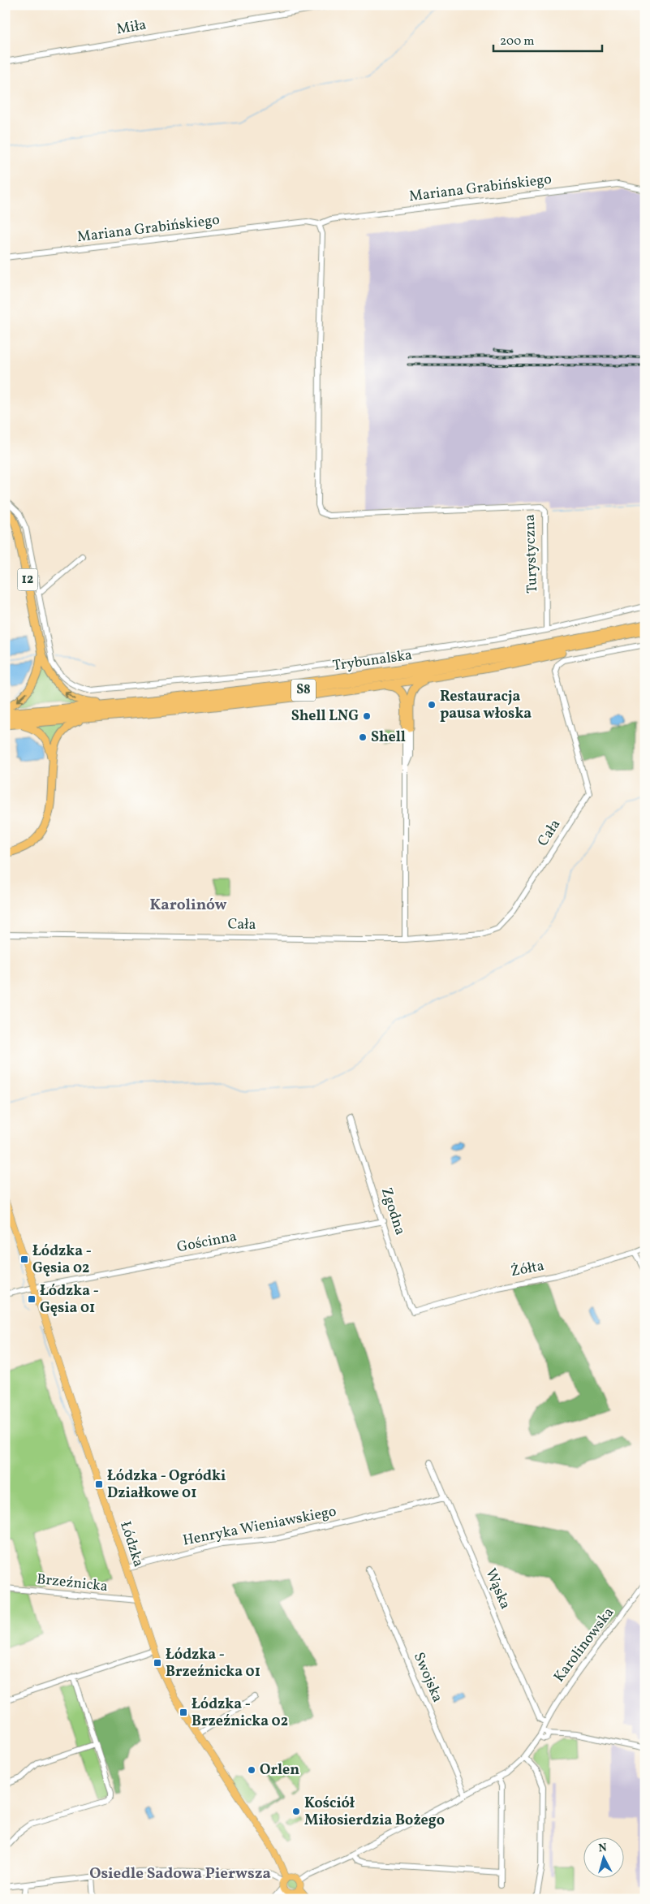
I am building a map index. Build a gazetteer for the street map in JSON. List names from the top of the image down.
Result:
{
  "streets": {
    "highway": ["12", "Trybunalska", "S8"],
    "main road": ["Łódzka"],
    "street": [
      "Miła",
      "Mariana Grabińskiego",
      "Turystyczna",
      "Cała",
      "Zgodna",
      "Gościnna",
      "Żółta",
      "Henryka Wieniawskiego",
      "Brzeźnicka",
      "Wąska",
      "Karolinowska",
      "Swojska"
    ]
  },
  "crossings": [
    ["Mariana Grabińskiego", "Turystyczna"],
    ["12", "Trybunalska"],
    ["Zgodna", "Gościnna"],
    ["Zgodna", "Żółta"],
    ["Gościnna", "Łódzka"],
    ["Henryka Wieniawskiego", "Łódzka"],
    ["Henryka Wieniawskiego", "Wąska"],
    ["Łódzka", "Brzeźnicka"],
    ["Wąska", "Karolinowska"]
  ],
  "districts": ["Karolinów", "Osiedle Sadowa Pierwsza"],
  "places": {
    "other": [
      "Restauracja pausa włoska",
      "Shell LNG",
      "Shell",
      "Orlen",
      "Kościół Miłosierdzia Bożego"
    ],
    "transit": [
      "Łódzka - Gęsia 02",
      "Łódzka - Gęsia 01",
      "Łódzka - Ogródki Działkowe 01",
      "Łódzka - Brzeźnicka 01",
      "Łódzka - Brzeźnicka 02"
    ]
  },
  "scale_bar": "200 m",
  "north": "top"
}
